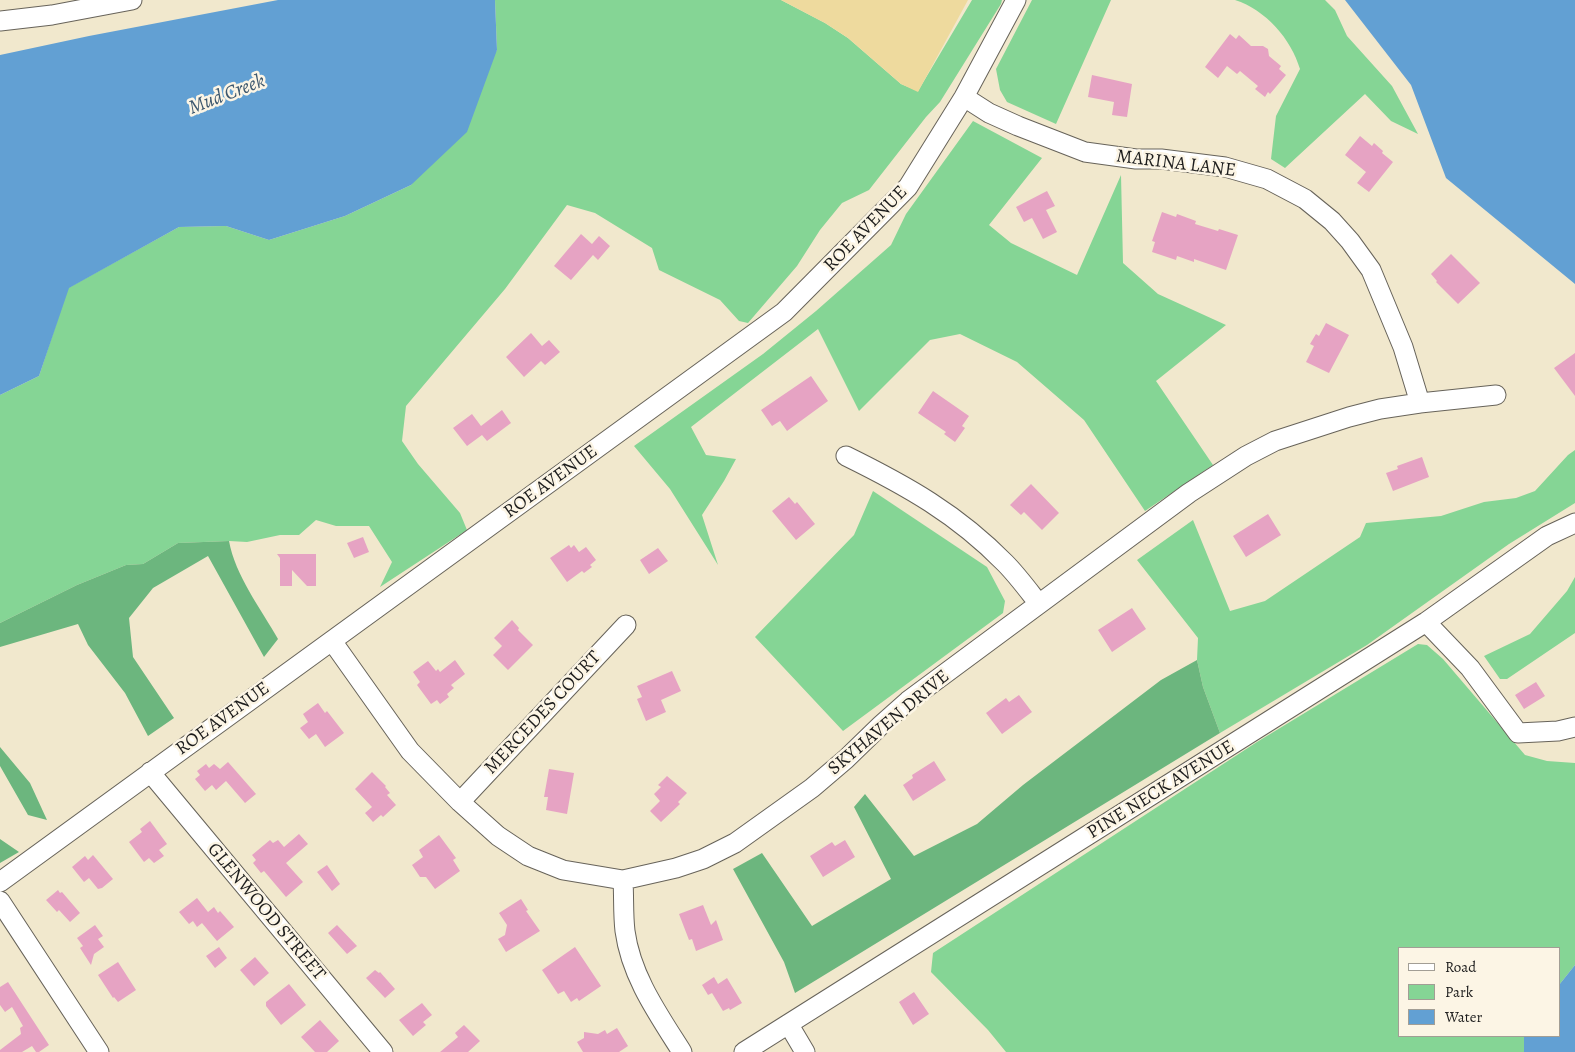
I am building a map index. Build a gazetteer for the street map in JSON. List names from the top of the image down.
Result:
{
  "streets": {
    "street": [
      "MARINA LANE",
      "ROE AVENUE",
      "MERCEDES COURT",
      "SKYHAVEN DRIVE",
      "PINE NECK AVENUE",
      "GLENWOOD STREET"
    ]
  },
  "crossings": [
    ["MARINA LANE", "ROE AVENUE"],
    ["MARINA LANE", "SKYHAVEN DRIVE"],
    ["ROE AVENUE", "SKYHAVEN DRIVE"],
    ["ROE AVENUE", "GLENWOOD STREET"],
    ["MERCEDES COURT", "SKYHAVEN DRIVE"]
  ],
  "water": ["Mud Creek"],
  "legend": ["Road", "Park", "Water"]
}
